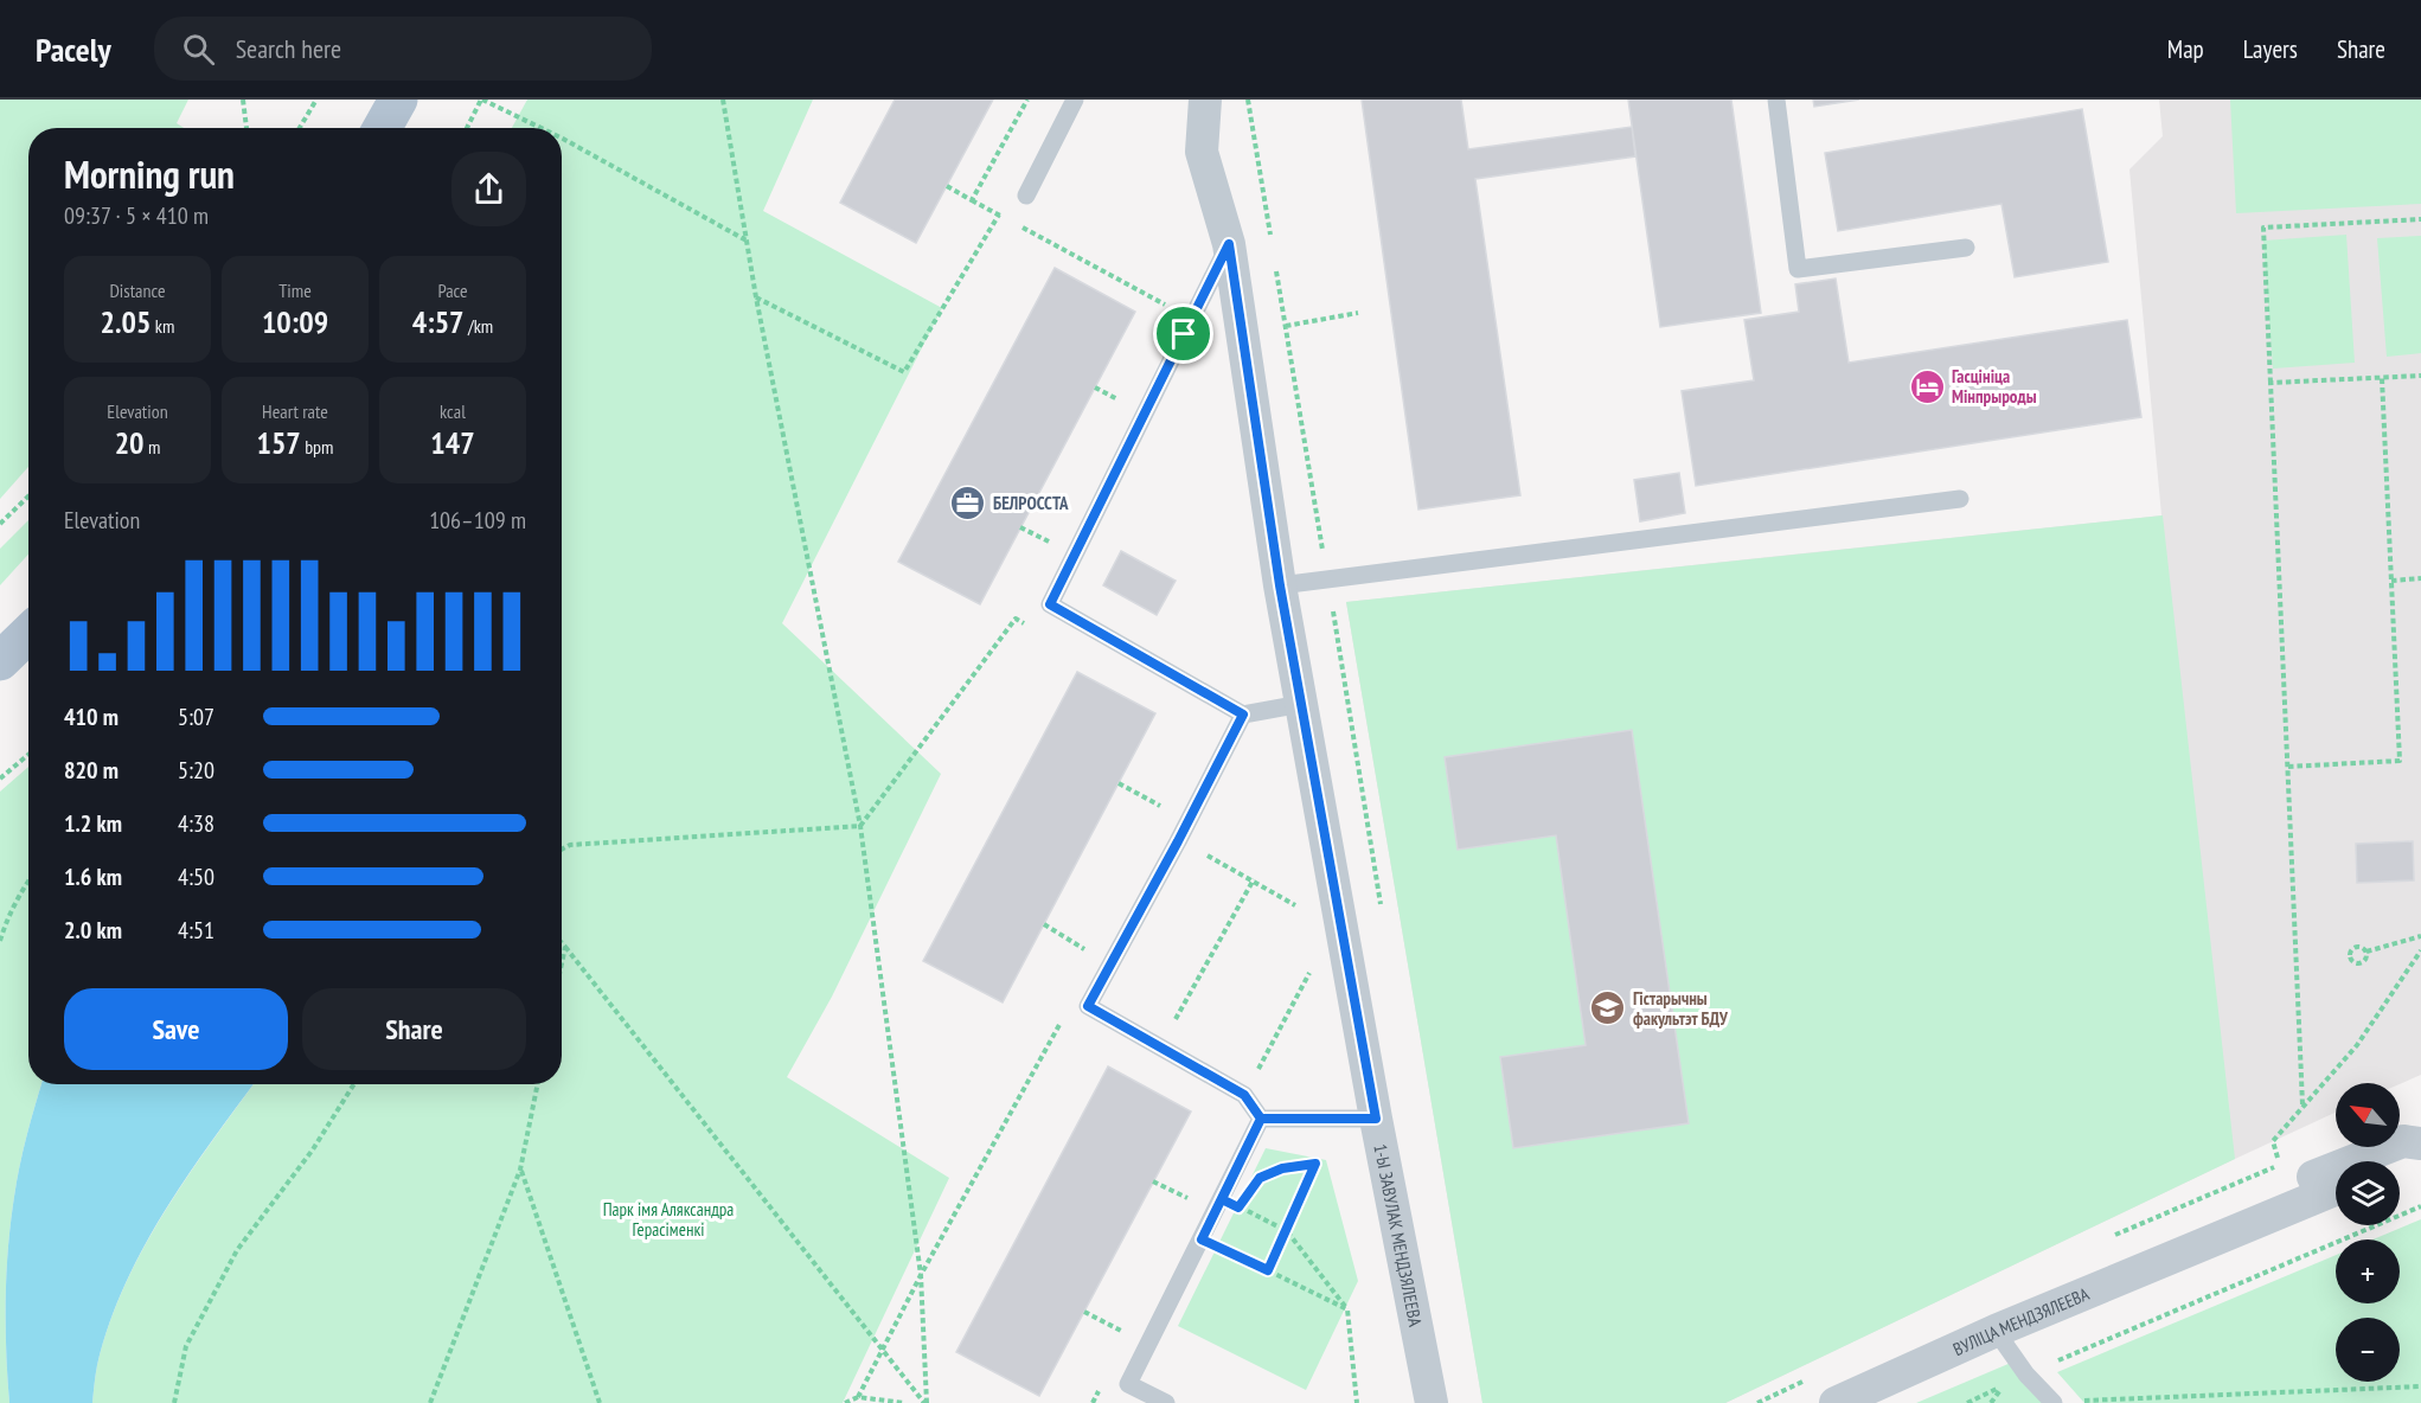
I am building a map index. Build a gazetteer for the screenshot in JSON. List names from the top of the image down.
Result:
{
  "streets": {
    "street": ["1-Ы ЗАВУЛАК МЕНДЗЯЛЕЕВА", "ВУЛІЦА МЕНДЗЯЛЕЕВА"]
  },
  "parks": ["Парк імя Аляксандра Герасіменкі"],
  "places": {
    "hotel": ["Гасцініца Мінпрыроды"],
    "office": ["БЕЛРОССТА"],
    "school or university": ["Гістарычны факультэт БДУ"]
  },
  "north": "top left",
  "page": {
    "header": "Pacely",
    "search": "Search here",
    "nav": ["Map", "Layers", "Share"],
    "heading": ["Morning run", "09:37 · 5 × 410 m"],
    "stats": [
      ["Distance", "2.05 km"],
      ["Time", "10:09"],
      ["Pace", "4:57 /km"],
      ["Elevation", "20 m"],
      ["Heart rate", "157 bpm"],
      ["kcal", "147"]
    ],
    "chart": ["Elevation", "106–109 m"],
    "list": [
      {
        "name": "410 m",
        "note": "5:07"
      },
      {
        "name": "820 m",
        "note": "5:20"
      },
      {
        "name": "1.2 km",
        "note": "4:38"
      },
      {
        "name": "1.6 km",
        "note": "4:50"
      },
      {
        "name": "2.0 km",
        "note": "4:51"
      }
    ],
    "buttons": ["Save", "Share"],
    "map_buttons": ["+", "−"]
  }
}
